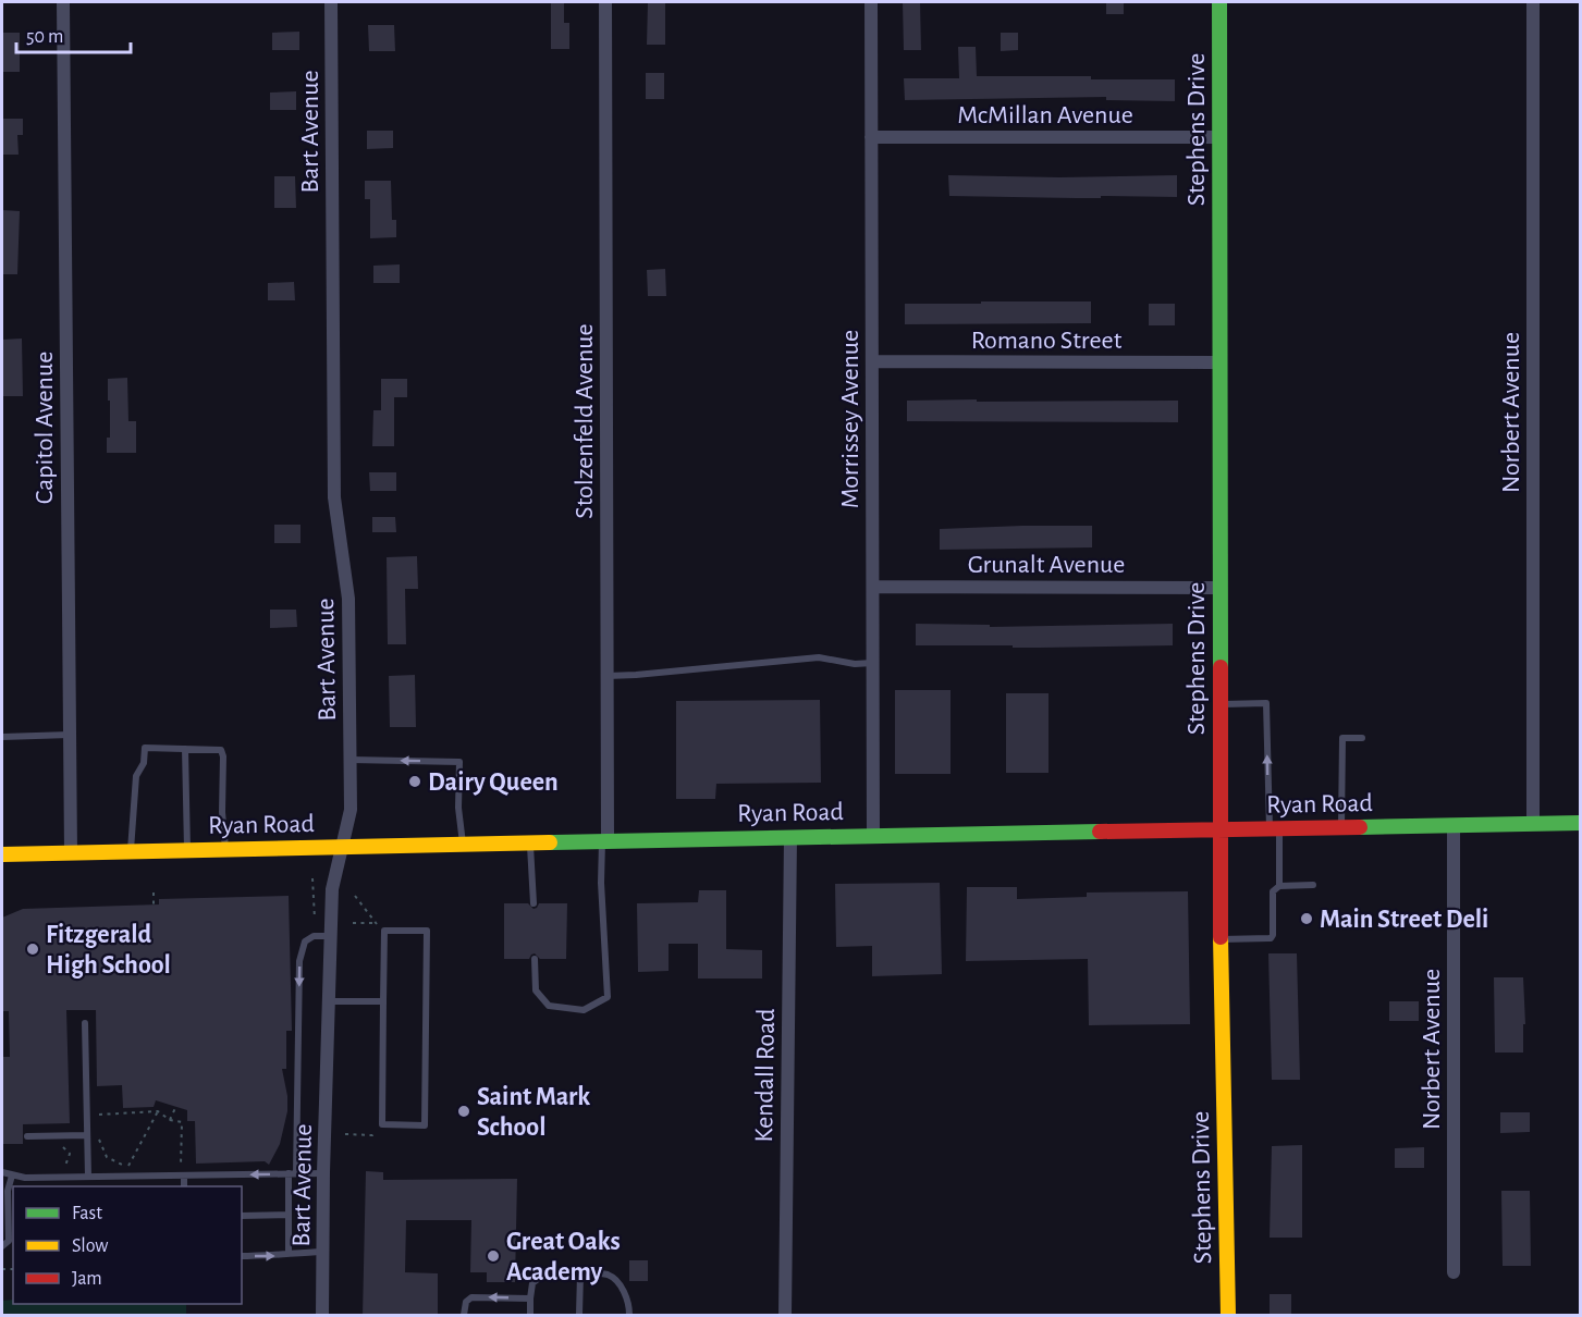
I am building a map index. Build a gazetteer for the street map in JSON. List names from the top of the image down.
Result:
{
  "streets": {
    "main road": ["Stephens Drive", "Ryan Road"],
    "street": [
      "McMillan Avenue",
      "Bart Avenue",
      "Romano Street",
      "Norbert Avenue",
      "Morrissey Avenue",
      "Stolzenfeld Avenue",
      "Capitol Avenue",
      "Grunalt Avenue",
      "Kendall Road"
    ]
  },
  "crossings": [
    ["McMillan Avenue", "Stephens Drive"],
    ["McMillan Avenue", "Morrissey Avenue"],
    ["Stephens Drive", "Romano Street"],
    ["Stephens Drive", "Grunalt Avenue"],
    ["Stephens Drive", "Ryan Road"],
    ["Bart Avenue", "Ryan Road"],
    ["Romano Street", "Morrissey Avenue"],
    ["Norbert Avenue", "Ryan Road"],
    ["Morrissey Avenue", "Grunalt Avenue"],
    ["Morrissey Avenue", "Ryan Road"],
    ["Stolzenfeld Avenue", "Ryan Road"],
    ["Capitol Avenue", "Ryan Road"],
    ["Ryan Road", "Kendall Road"]
  ],
  "places": [
    "Dairy Queen",
    "Main Street Deli",
    "Fitzgerald High School",
    "Saint Mark School",
    "Great Oaks Academy"
  ],
  "legend": ["Fast", "Slow", "Jam"],
  "scale_bar": "50 m"
}
